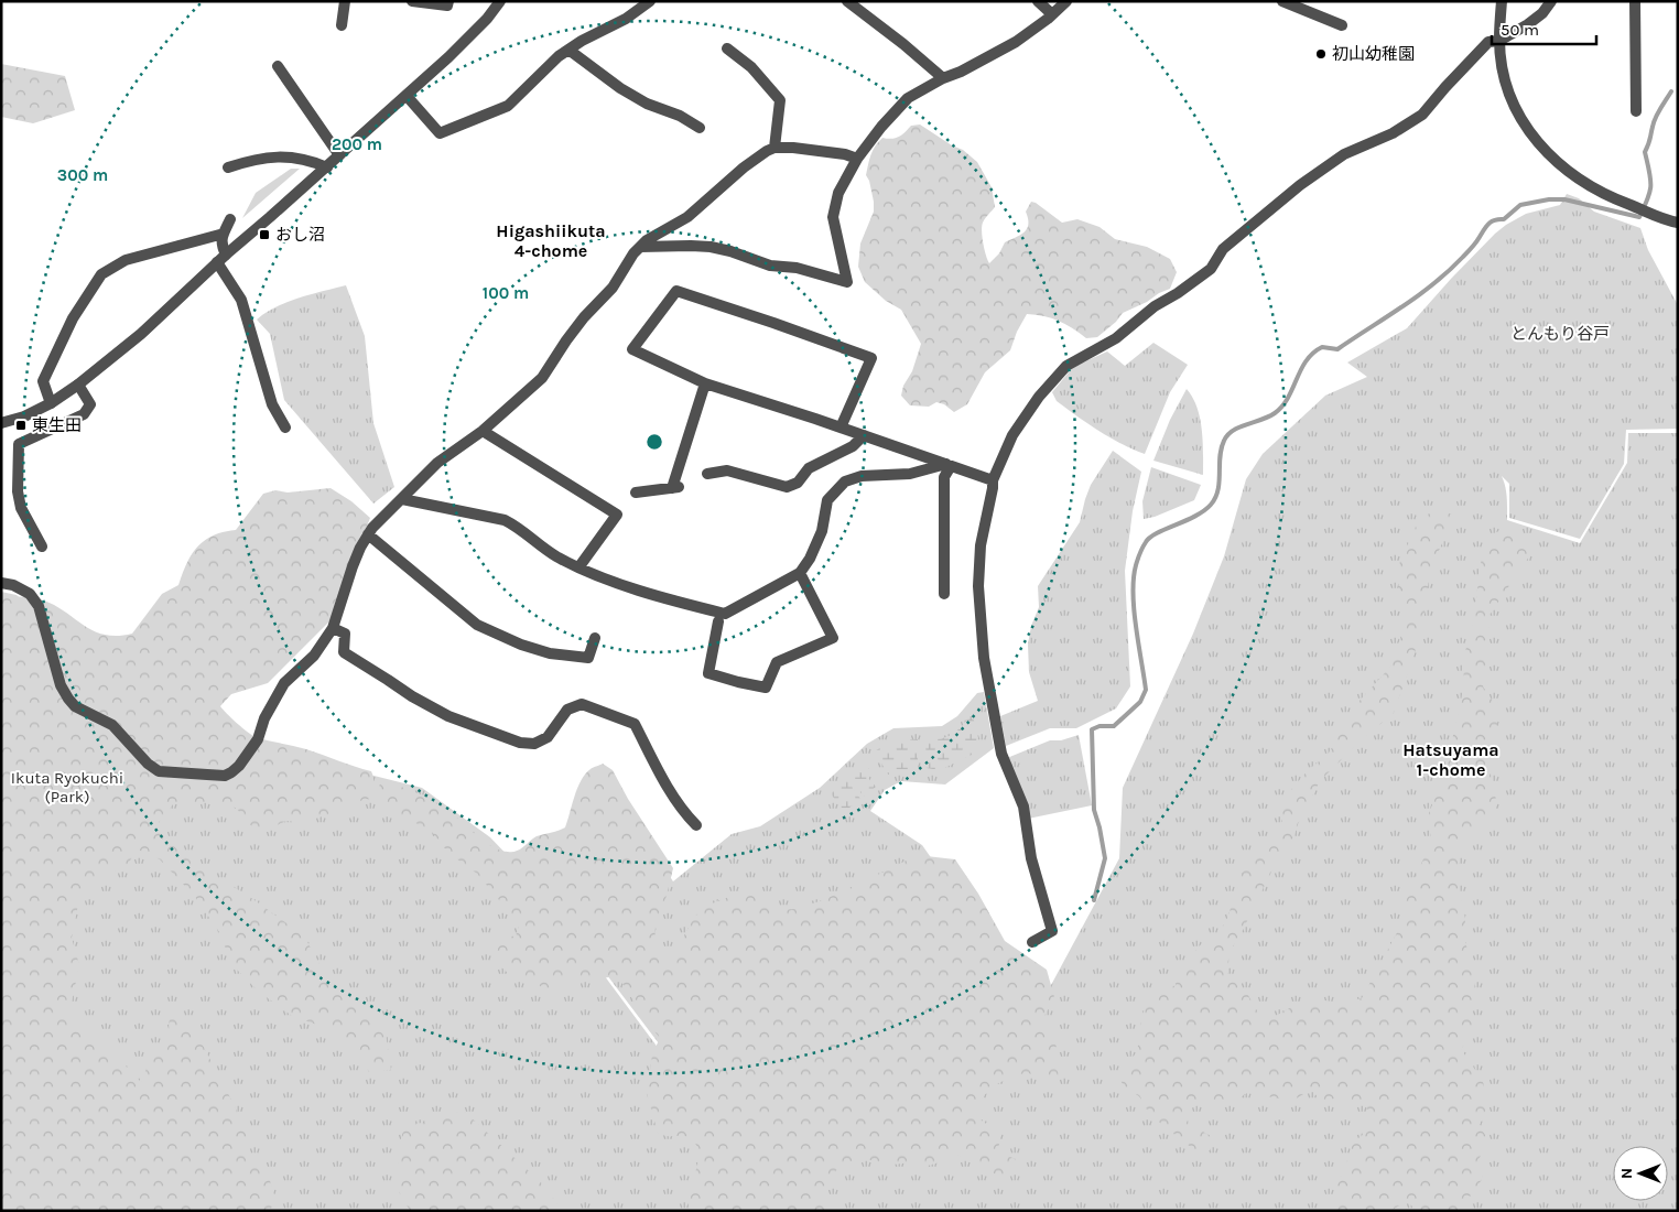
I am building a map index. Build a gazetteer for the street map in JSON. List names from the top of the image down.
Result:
{
  "districts": ["Higashiikuta 4-chome", "Hatsuyama 1-chome"],
  "parks": ["とんもり谷戸", "Ikuta Ryokuchi (Park)"],
  "places": {
    "other": ["初山幼稚園"],
    "transit": ["おし沼", "東生田"]
  },
  "scale_bar": "50 m",
  "north": "left",
  "rings": ["200 m", "300 m", "100 m"]
}
